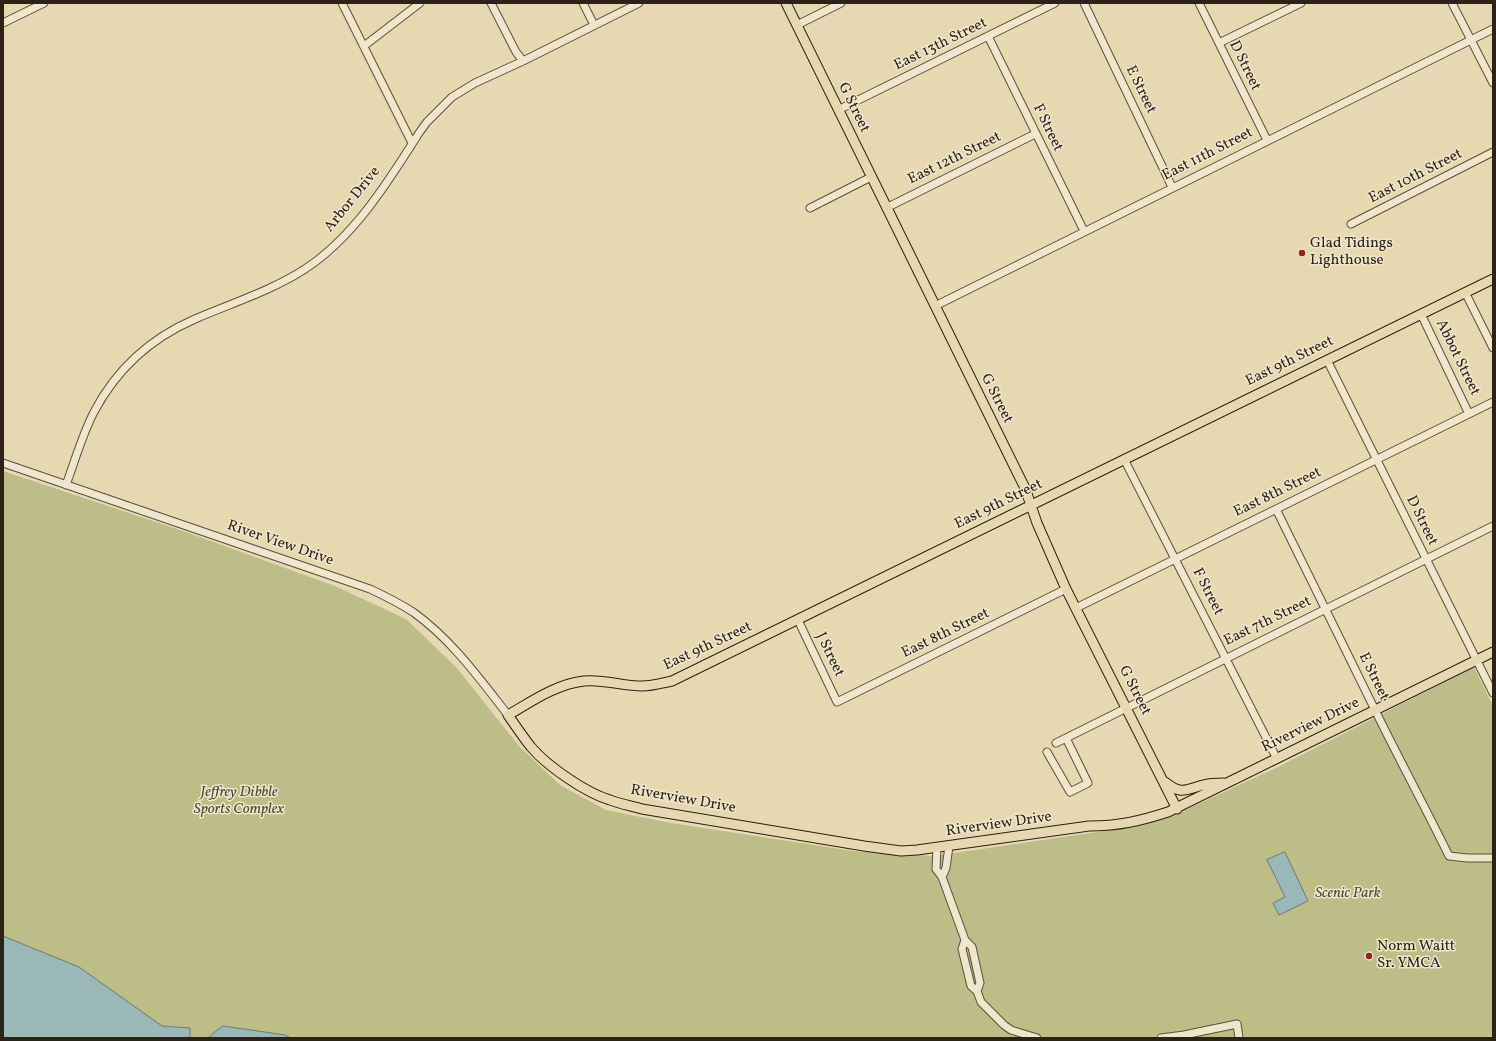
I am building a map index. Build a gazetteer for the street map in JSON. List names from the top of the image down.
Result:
{
  "streets": {
    "main road": ["G Street", "East 9th Street", "Riverview Drive"],
    "street": [
      "East 13th Street",
      "D Street",
      "E Street",
      "F Street",
      "East 11th Street",
      "East 12th Street",
      "East 10th Street",
      "Arbor Drive",
      "Abbot Street",
      "East 8th Street",
      "River View Drive",
      "East 7th Street",
      "J Street"
    ]
  },
  "crossings": [
    ["East 13th Street", "G Street"],
    ["East 13th Street", "F Street"],
    ["D Street", "East 11th Street"],
    ["D Street", "East 9th Street"],
    ["D Street", "East 8th Street"],
    ["D Street", "East 7th Street"],
    ["D Street", "Riverview Drive"],
    ["E Street", "East 11th Street"],
    ["E Street", "East 8th Street"],
    ["E Street", "East 7th Street"],
    ["E Street", "Riverview Drive"],
    ["G Street", "East 11th Street"],
    ["G Street", "East 12th Street"],
    ["G Street", "East 9th Street"],
    ["G Street", "East 8th Street"],
    ["G Street", "East 7th Street"],
    ["G Street", "Riverview Drive"],
    ["F Street", "East 11th Street"],
    ["F Street", "East 12th Street"],
    ["F Street", "East 9th Street"],
    ["F Street", "East 8th Street"],
    ["F Street", "East 7th Street"],
    ["F Street", "Riverview Drive"],
    ["Arbor Drive", "River View Drive"],
    ["Abbot Street", "East 9th Street"],
    ["Abbot Street", "East 8th Street"],
    ["East 9th Street", "River View Drive"],
    ["East 9th Street", "J Street"],
    ["East 9th Street", "Riverview Drive"],
    ["East 8th Street", "J Street"],
    ["River View Drive", "Riverview Drive"]
  ],
  "parks": ["Jeffrey Dibble Sports Complex", "Scenic Park"],
  "places": ["Glad Tidings Lighthouse", "Norm Waitt Sr. YMCA"]
}
